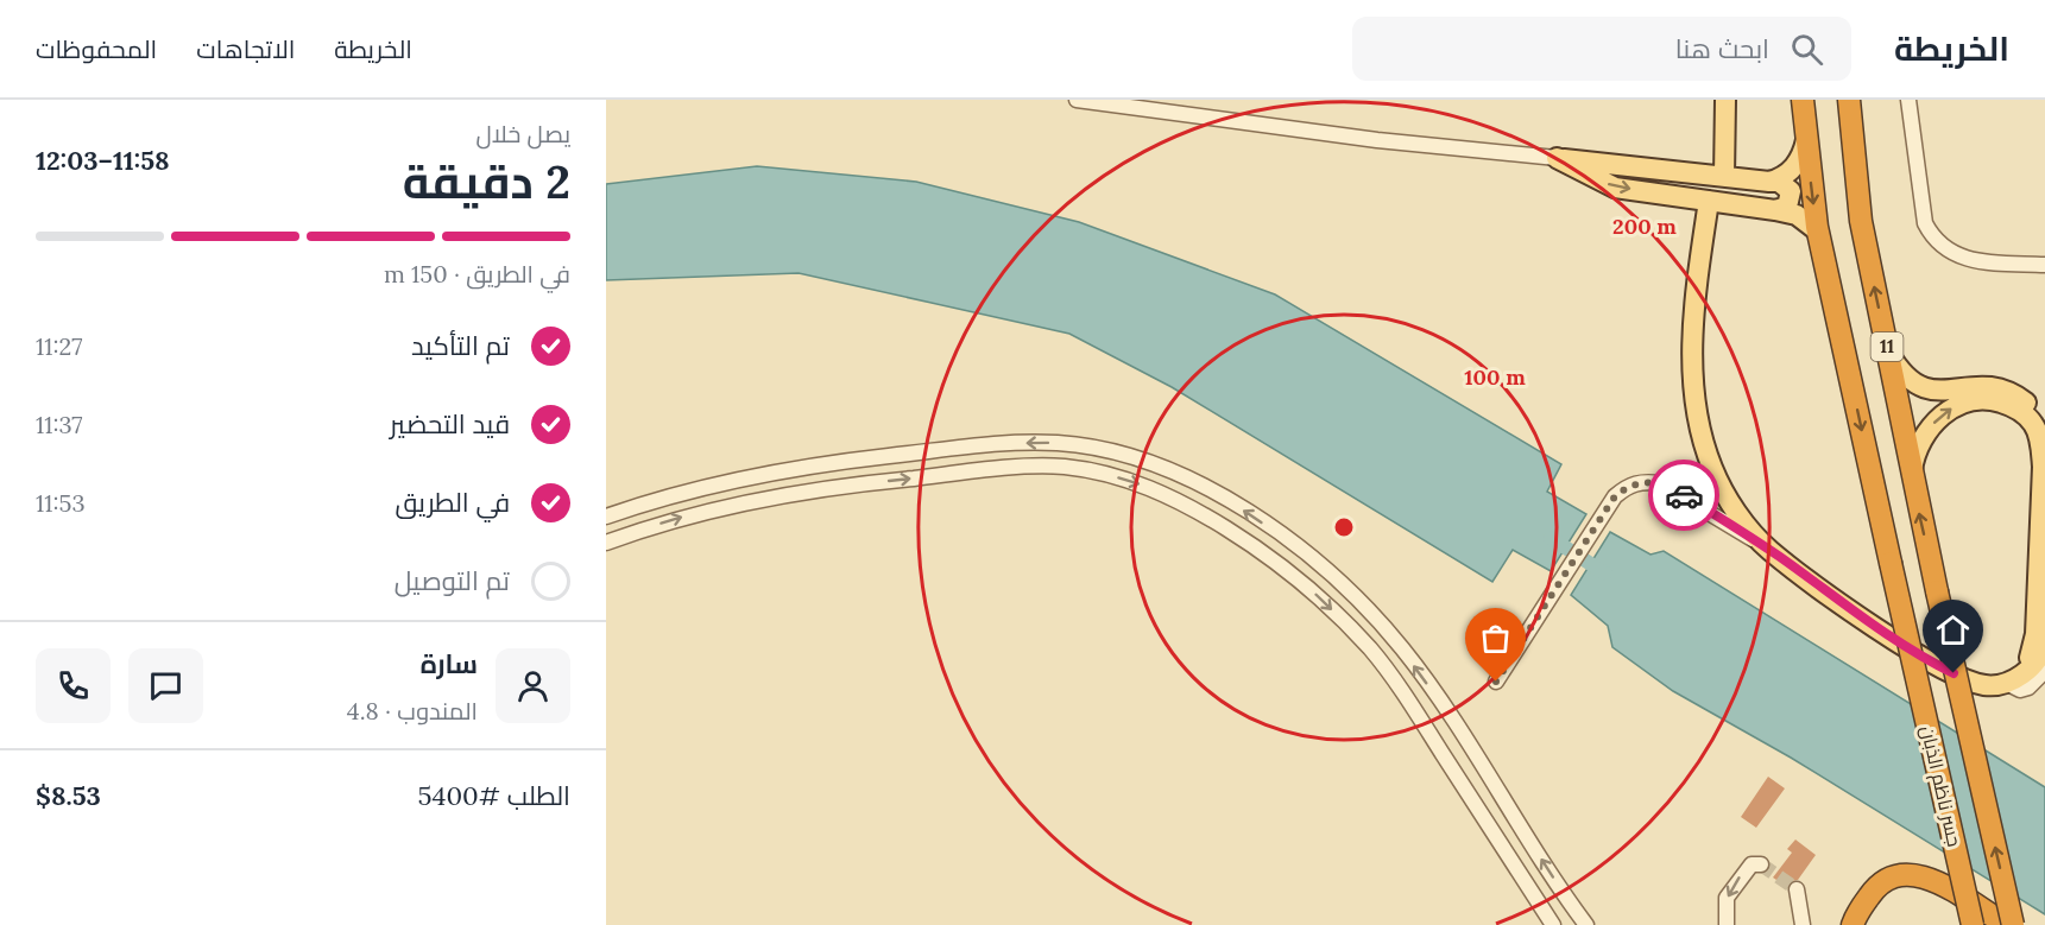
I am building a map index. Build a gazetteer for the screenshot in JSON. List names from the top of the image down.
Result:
{
  "streets": {
    "highway": ["11", "جسر ناظم الذبان"]
  },
  "crossings": [
    ["11", "جسر ناظم الذبان"]
  ],
  "page": {
    "header": "الخريطة",
    "search": "ابحث هنا",
    "nav": ["الخريطة", "الاتجاهات", "المحفوظات"],
    "heading": ["2 دقيقة", "يصل خلال", "11:58–12:03"],
    "panel": [
      "سارة",
      "المندوب · 4.8",
      "الطلب #5400",
      "$8.53"
    ],
    "bar": "في الطريق · 150 m",
    "list": [
      ["تم التأكيد", "11:27"],
      ["قيد التحضير", "11:37"],
      ["في الطريق", "11:53"],
      "تم التوصيل"
    ]
  },
  "rings": ["200 m", "100 m"]
}
